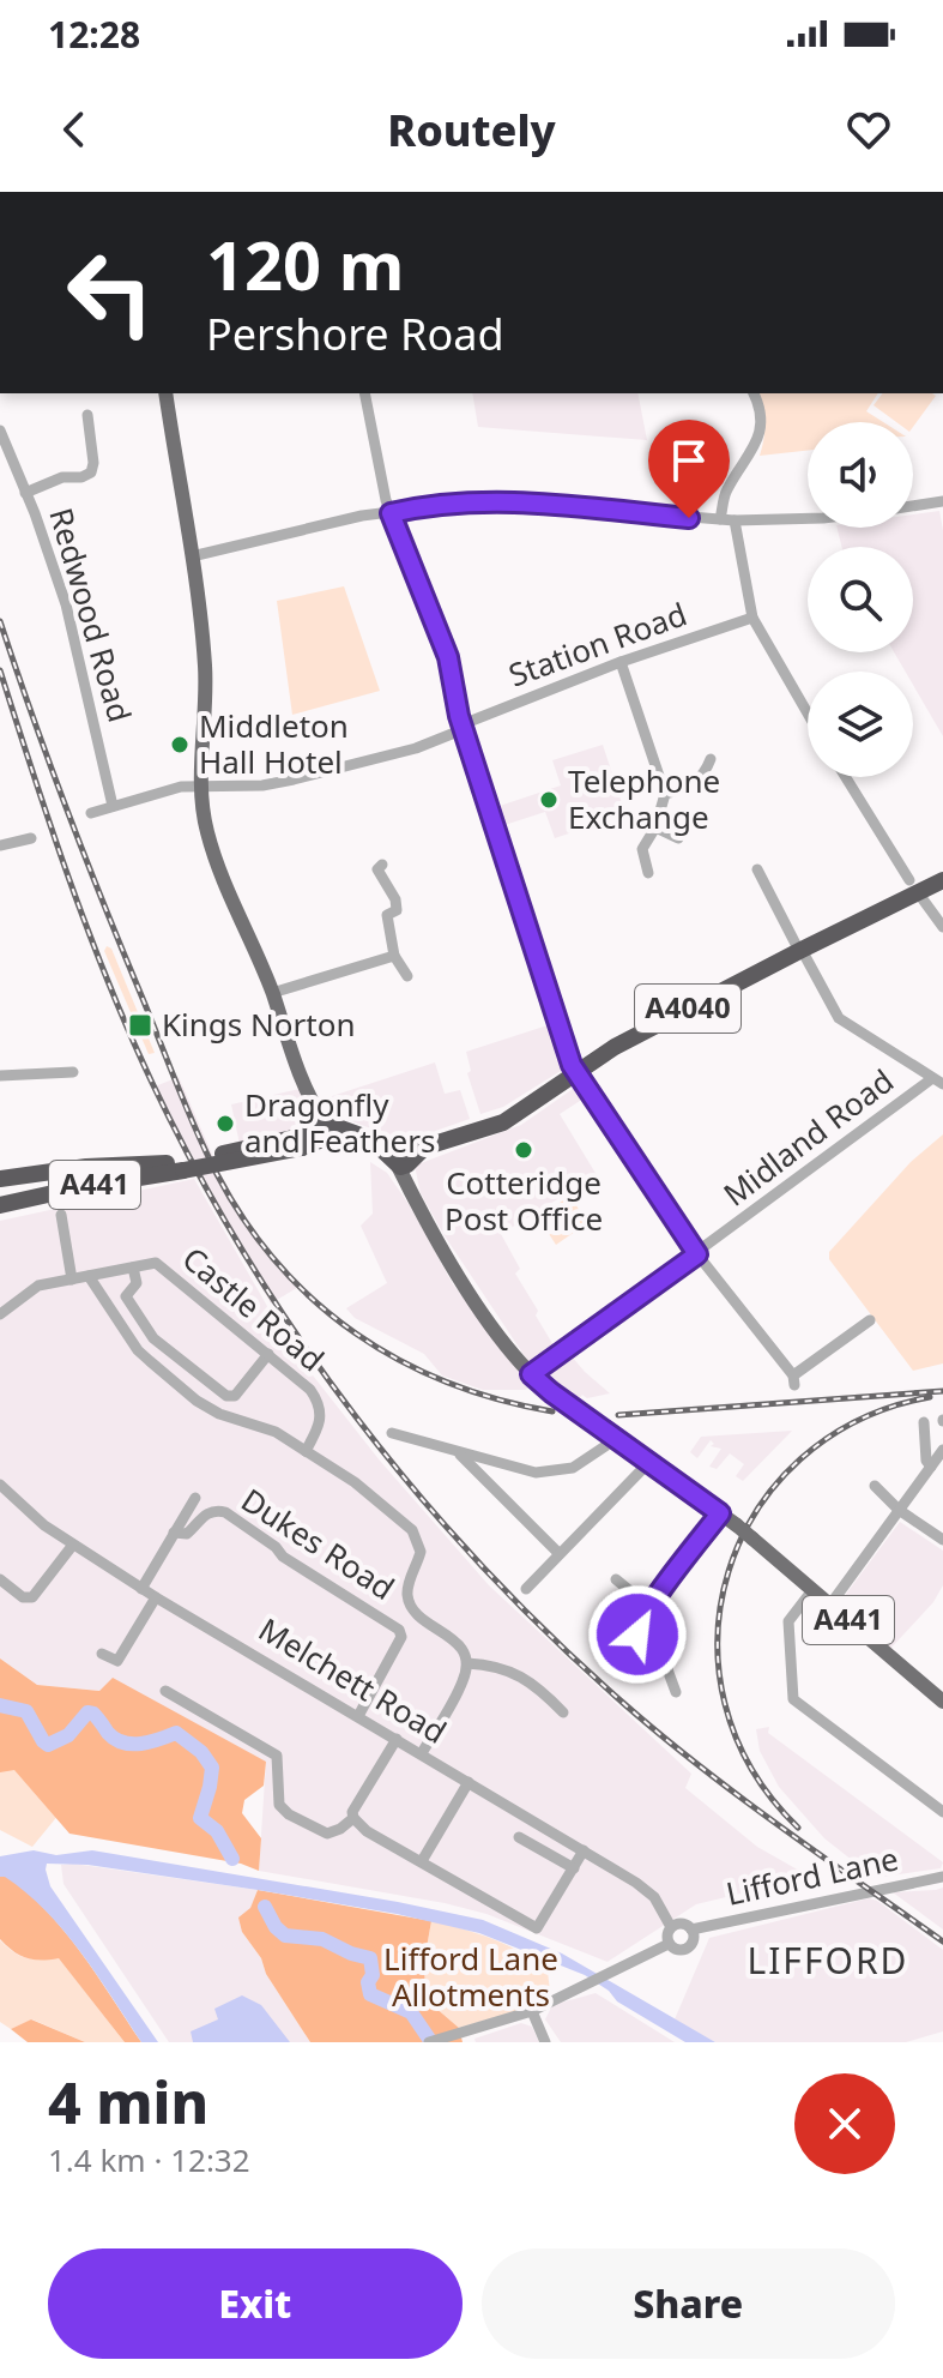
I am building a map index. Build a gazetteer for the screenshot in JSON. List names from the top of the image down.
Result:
{
  "streets": {
    "highway": ["A4040", "A441"],
    "street": [
      "Redwood Road",
      "Station Road",
      "Midland Road",
      "Castle Road",
      "Dukes Road",
      "Melchett Road",
      "Lifford Lane"
    ]
  },
  "crossings": [
    ["Redwood Road", "Station Road"],
    ["A4040", "A441"],
    ["Midland Road", "A441"],
    ["Dukes Road", "Melchett Road"],
    ["Melchett Road", "Lifford Lane"]
  ],
  "districts": ["LIFFORD"],
  "parks": ["Lifford Lane Allotments"],
  "places": {
    "other": [
      "Middleton Hall Hotel",
      "Telephone Exchange",
      "Dragonfly and Feathers",
      "Cotteridge Post Office"
    ],
    "transit": ["Kings Norton"]
  },
  "page": {
    "status": "12:28",
    "header": "Routely",
    "turn": ["120 m", "Pershore Road"],
    "heading": ["4 min", "1.4 km · 12:32"],
    "buttons": ["Exit", "Share"]
  }
}
